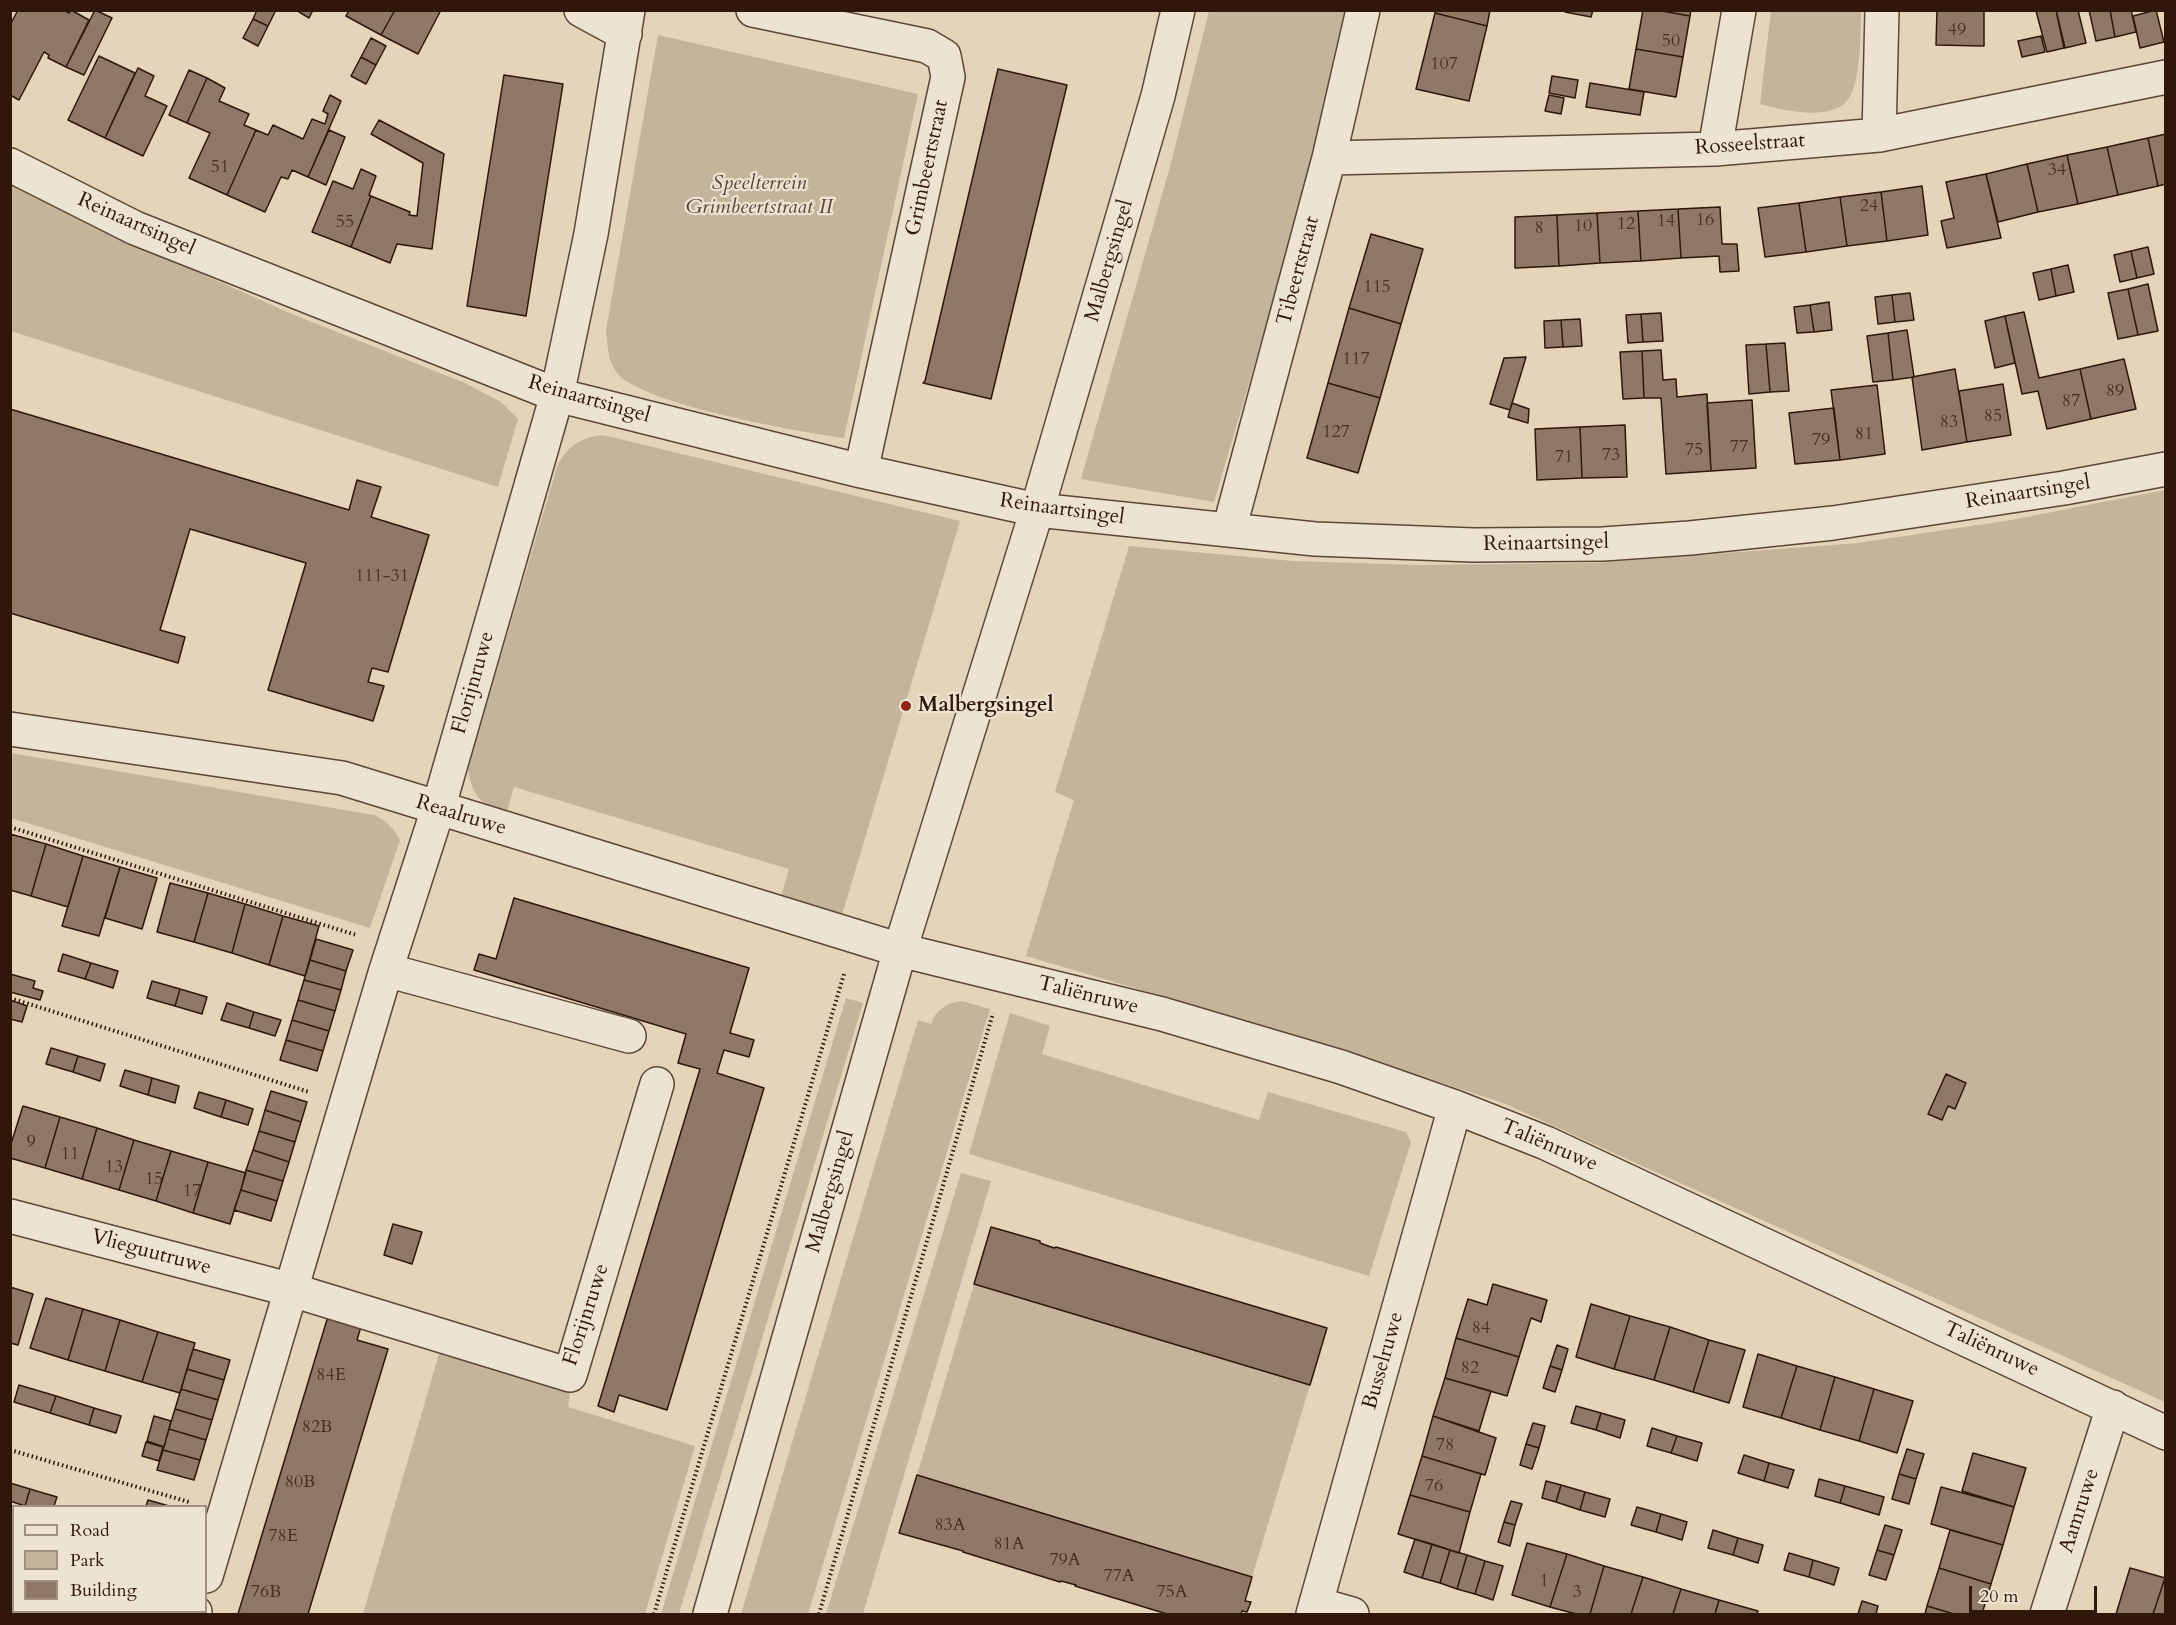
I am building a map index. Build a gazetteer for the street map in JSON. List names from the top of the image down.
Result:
{
  "streets": {
    "street": [
      "Rosseelstraat",
      "Grimbeertstraat",
      "Reinaartsingel",
      "Malbergsingel",
      "Tibeertstraat",
      "Florijnruwe",
      "Reaalruwe",
      "Taliënruwe",
      "Vlieguutruwe",
      "Busselruwe",
      "Aamruwe"
    ]
  },
  "crossings": [
    ["Rosseelstraat", "Tibeertstraat"],
    ["Grimbeertstraat", "Reinaartsingel"],
    ["Reinaartsingel", "Malbergsingel"],
    ["Reinaartsingel", "Tibeertstraat"],
    ["Reinaartsingel", "Florijnruwe"],
    ["Malbergsingel", "Reaalruwe"],
    ["Malbergsingel", "Taliënruwe"],
    ["Florijnruwe", "Reaalruwe"],
    ["Florijnruwe", "Vlieguutruwe"],
    ["Reaalruwe", "Taliënruwe"],
    ["Taliënruwe", "Busselruwe"],
    ["Taliënruwe", "Aamruwe"]
  ],
  "parks": ["Speelterrein Grimbeertstraat II"],
  "places": ["Malbergsingel"],
  "house_numbers": [
    "49",
    "50",
    "107",
    "51",
    "34",
    "24",
    "16",
    "14",
    "55",
    "12",
    "10",
    "8",
    "115",
    "117",
    "89",
    "87",
    "85",
    "83",
    "127",
    "81",
    "79",
    "77",
    "75",
    "73",
    "71",
    "111-31",
    "9",
    "11",
    "13",
    "15",
    "17",
    "84",
    "82",
    "84E",
    "82B",
    "78",
    "80B",
    "76",
    "83A",
    "78E",
    "81A",
    "79A",
    "77A",
    "1",
    "76B",
    "75A",
    "3"
  ],
  "legend": ["Road", "Park", "Building"],
  "scale_bar": "20 m"
}
